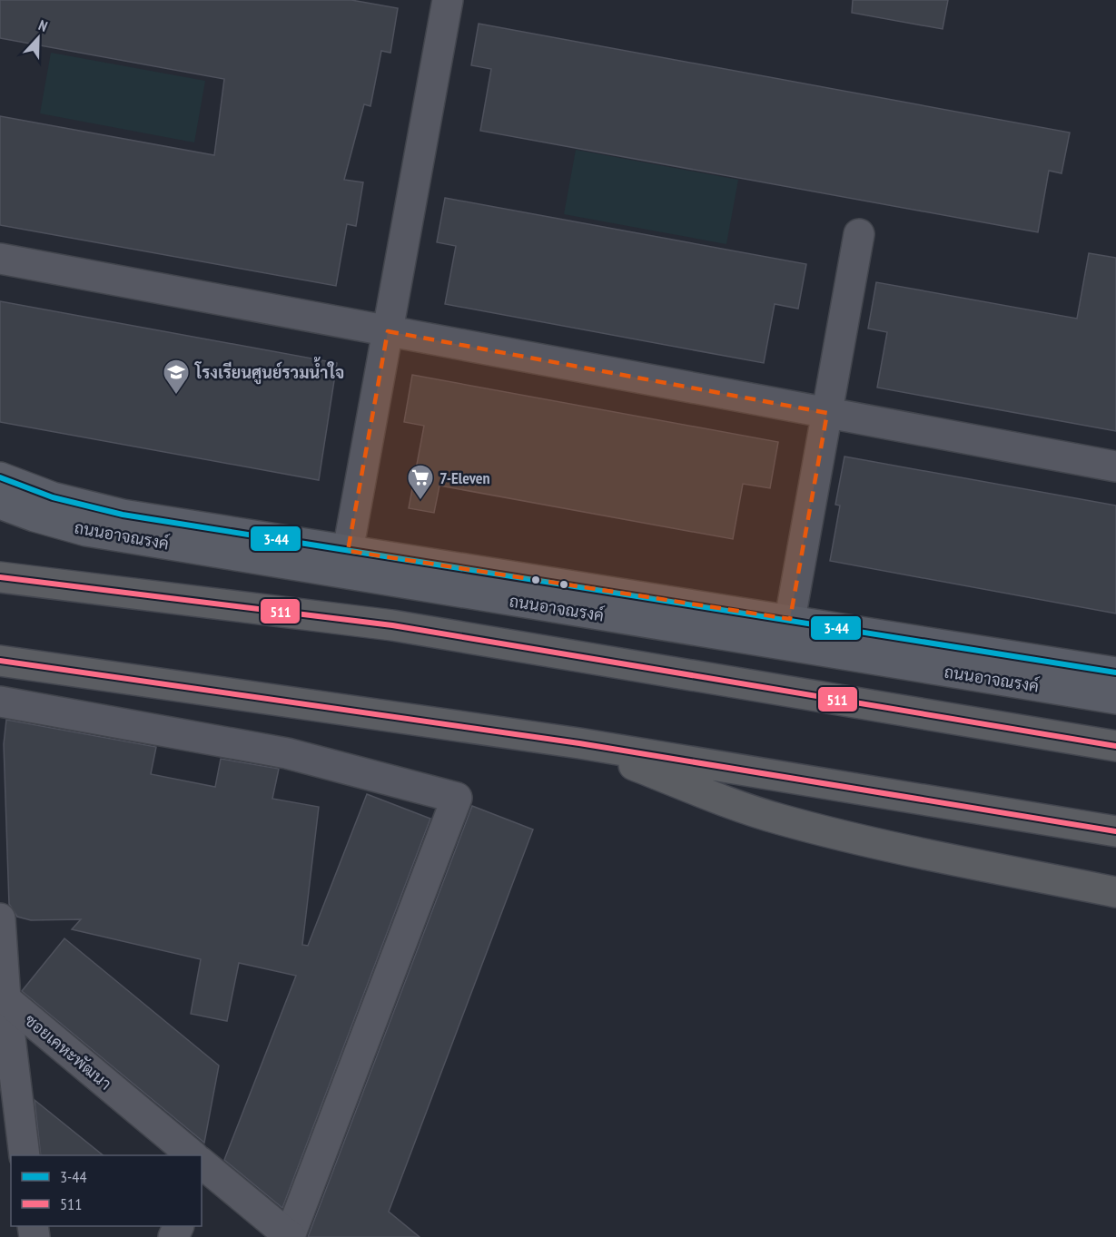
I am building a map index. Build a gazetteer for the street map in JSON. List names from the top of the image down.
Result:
{
  "streets": {
    "main road": ["ถนนอาจณรงค์"],
    "street": ["ซอยเคหะพัฒนา"]
  },
  "places": {
    "school or university": ["โรงเรียนศูนย์รวมน้ำใจ"],
    "supermarket": ["7-Eleven"]
  },
  "lines": ["transit line 3-44", "transit line 511"],
  "legend": ["3-44", "511"],
  "north": "top"
}
